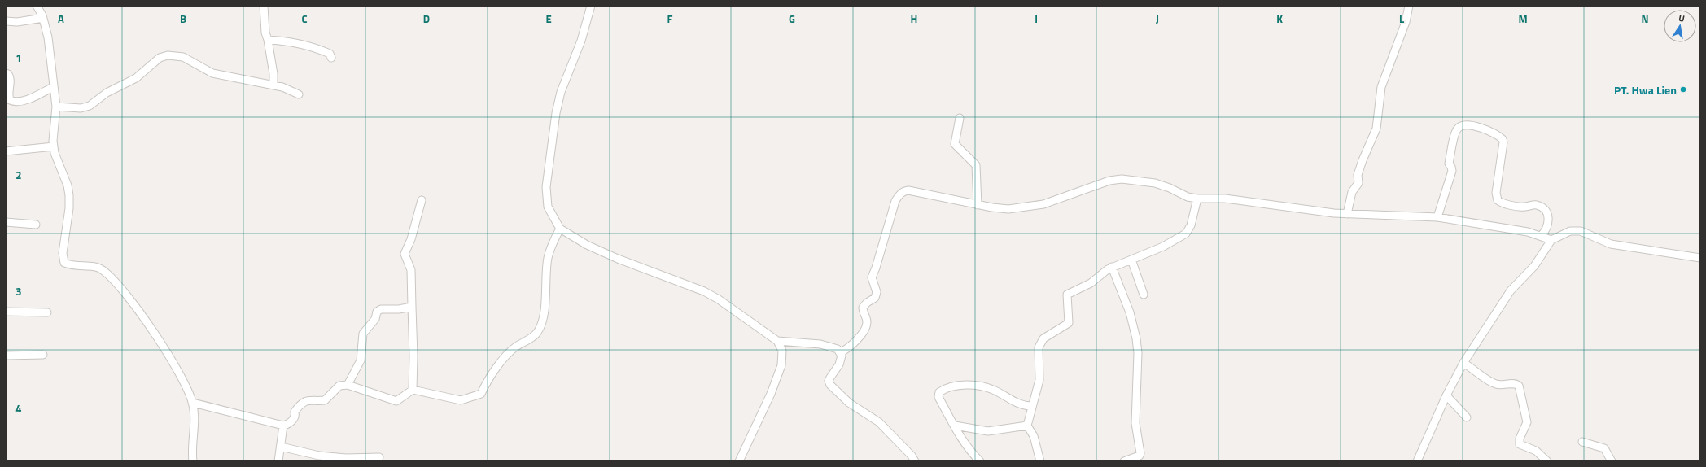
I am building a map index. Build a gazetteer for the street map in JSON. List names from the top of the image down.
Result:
{
  "places": ["PT. Hwa Lien"],
  "north": "top",
  "grid": {
    "columns": [
      "A",
      "B",
      "C",
      "D",
      "E",
      "F",
      "G",
      "H",
      "I",
      "J",
      "K",
      "L",
      "M",
      "N"
    ],
    "rows": [
      "1",
      "2",
      "3",
      "4"
    ]
  }
}
